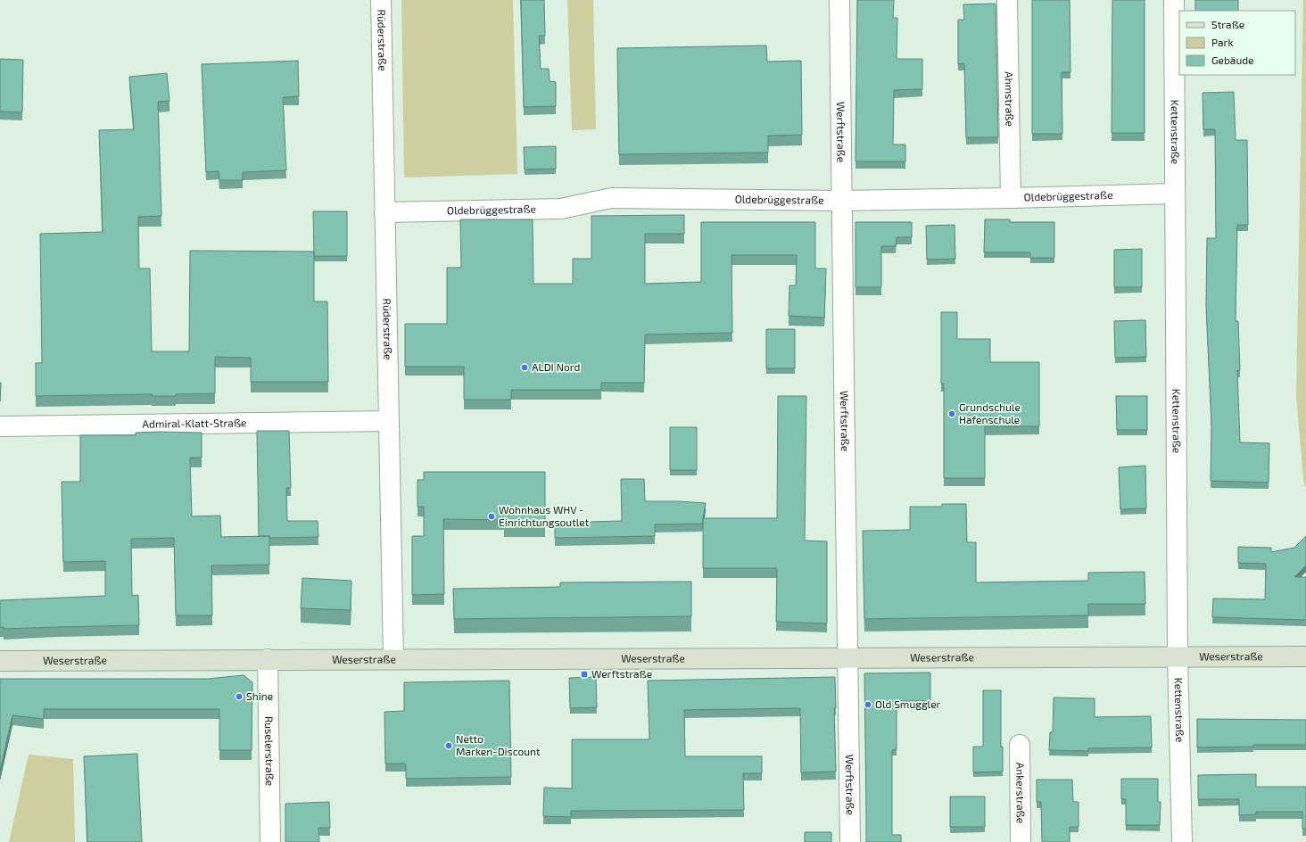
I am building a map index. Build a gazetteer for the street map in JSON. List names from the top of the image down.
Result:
{
  "streets": {
    "street": [
      "Rüderstraße",
      "Ahmstraße",
      "Werftstraße",
      "Kettenstraße",
      "Oldebrüggestraße",
      "Admiral-Klatt-Straße",
      "Weserstraße",
      "Ruselerstraße",
      "Ankerstraße"
    ]
  },
  "crossings": [
    ["Rüderstraße", "Oldebrüggestraße"],
    ["Rüderstraße", "Admiral-Klatt-Straße"],
    ["Rüderstraße", "Weserstraße"],
    ["Ahmstraße", "Oldebrüggestraße"],
    ["Werftstraße", "Oldebrüggestraße"],
    ["Werftstraße", "Weserstraße"],
    ["Kettenstraße", "Oldebrüggestraße"],
    ["Kettenstraße", "Weserstraße"],
    ["Weserstraße", "Ruselerstraße"]
  ],
  "places": {
    "other": [
      "ALDI Nord",
      "Grundschule Hafenschule",
      "Wohnhaus WHV - Einrichtungsoutlet",
      "Shine",
      "Old Smuggler",
      "Netto Marken-Discount"
    ],
    "transit": ["Werftstraße"]
  },
  "legend": ["Straße", "Park", "Gebäude"]
}
